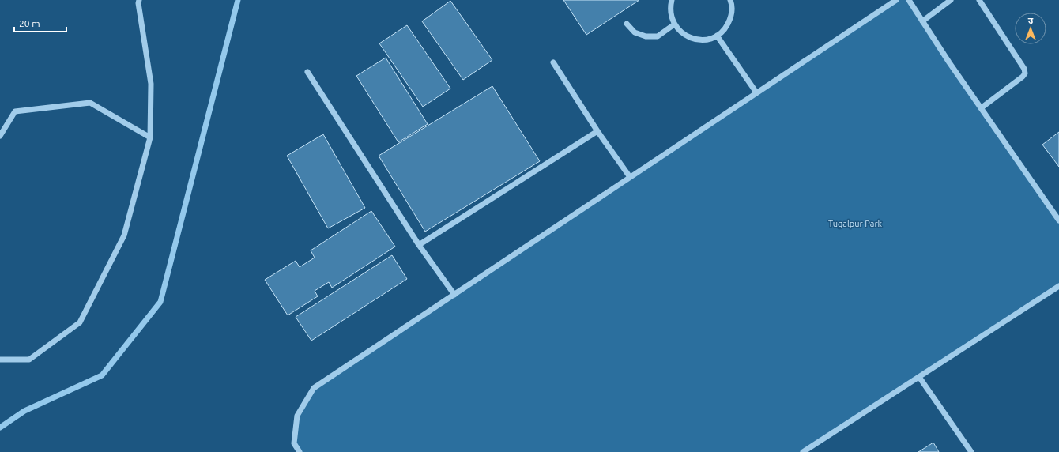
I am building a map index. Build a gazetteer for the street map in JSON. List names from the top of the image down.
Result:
{
  "parks": ["Tugalpur Park"],
  "scale_bar": "20 m",
  "north": "top"
}
